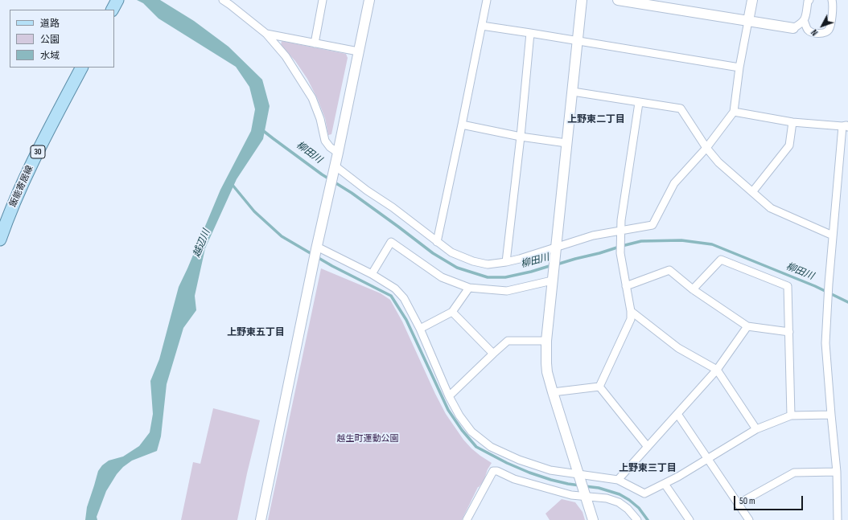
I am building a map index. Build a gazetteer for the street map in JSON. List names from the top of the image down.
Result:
{
  "streets": {
    "main road": ["30", "飯能寄居線"]
  },
  "districts": ["上野東二丁目", "上野東五丁目", "上野東三丁目"],
  "water": ["柳田川", "越辺川"],
  "parks": ["越生町運動公園"],
  "legend": ["道路", "公園", "水域"],
  "scale_bar": "50 m",
  "north": "bottom left"
}
